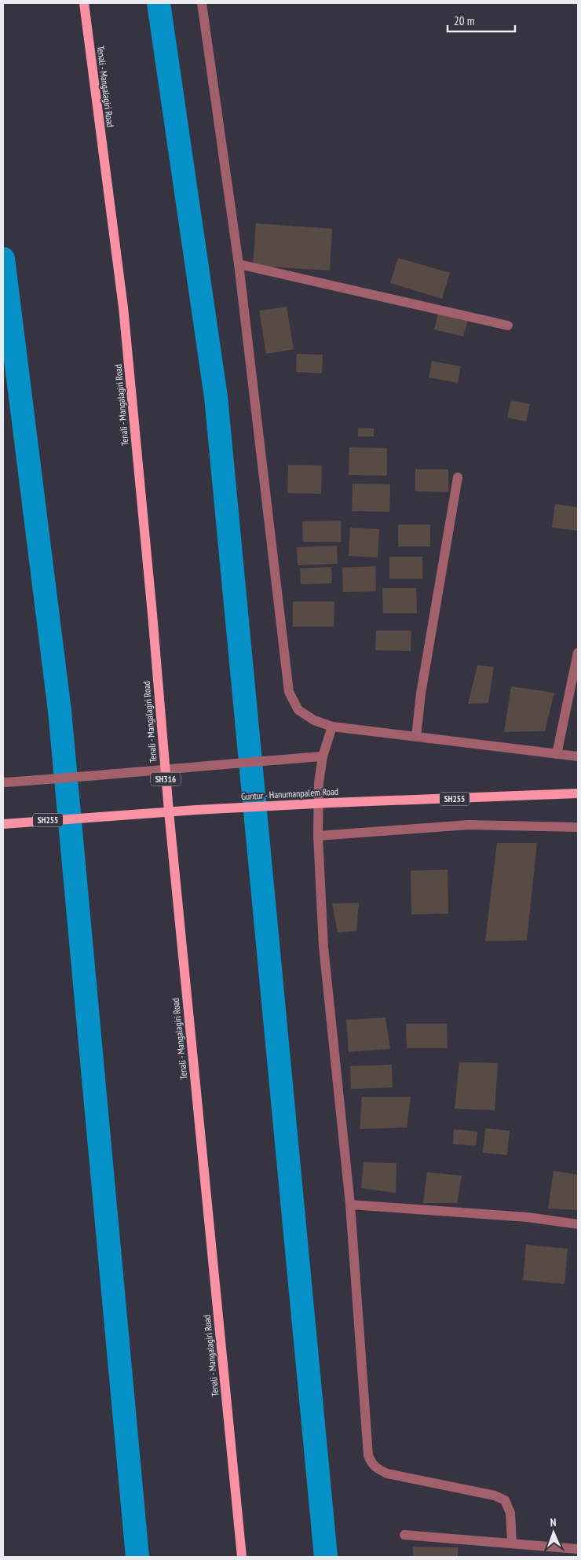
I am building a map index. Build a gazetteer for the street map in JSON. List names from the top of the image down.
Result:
{
  "streets": {
    "main road": [
      "Tenali - Mangalagiri Road",
      "SH316",
      "Guntur - Hanumanpalem Road",
      "SH255"
    ]
  },
  "crossings": [
    ["Tenali - Mangalagiri Road", "Guntur - Hanumanpalem Road"]
  ],
  "scale_bar": "20 m",
  "north": "top"
}
